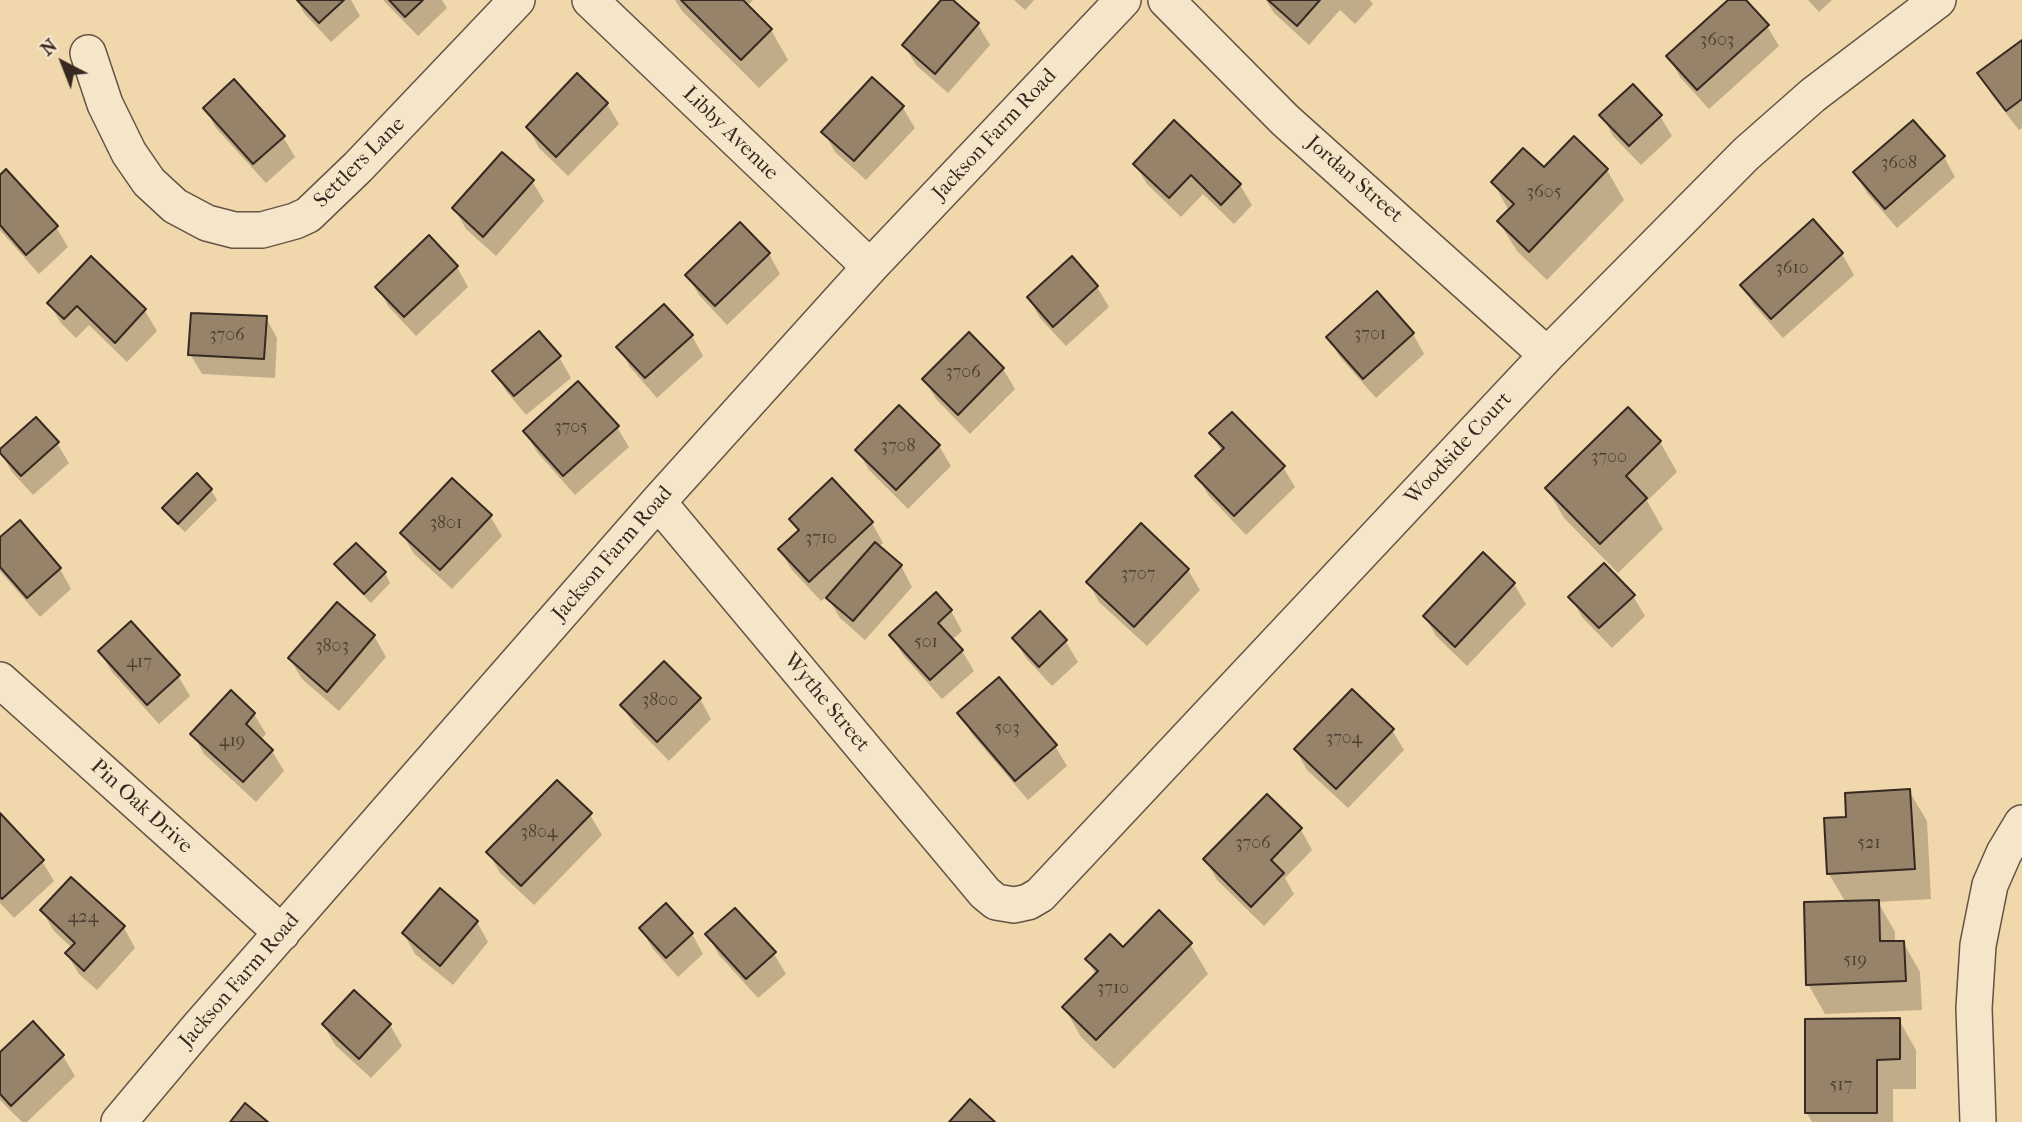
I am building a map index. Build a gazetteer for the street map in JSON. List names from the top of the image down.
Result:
{
  "streets": {
    "street": [
      "Libby Avenue",
      "Jackson Farm Road",
      "Settlers Lane",
      "Jordan Street",
      "Woodside Court",
      "Wythe Street",
      "Pin Oak Drive"
    ]
  },
  "crossings": [
    ["Libby Avenue", "Jackson Farm Road"],
    ["Jackson Farm Road", "Wythe Street"],
    ["Jackson Farm Road", "Pin Oak Drive"],
    ["Jordan Street", "Woodside Court"],
    ["Woodside Court", "Wythe Street"]
  ],
  "house_numbers": [
    "3603",
    "3608",
    "3605",
    "3610",
    "3701",
    "3706",
    "3706",
    "3705",
    "3708",
    "3700",
    "3801",
    "3710",
    "3707",
    "501",
    "3803",
    "417",
    "3800",
    "503",
    "3704",
    "419",
    "3804",
    "3706",
    "521",
    "424",
    "519",
    "3710",
    "517"
  ],
  "north": "top left"
}
